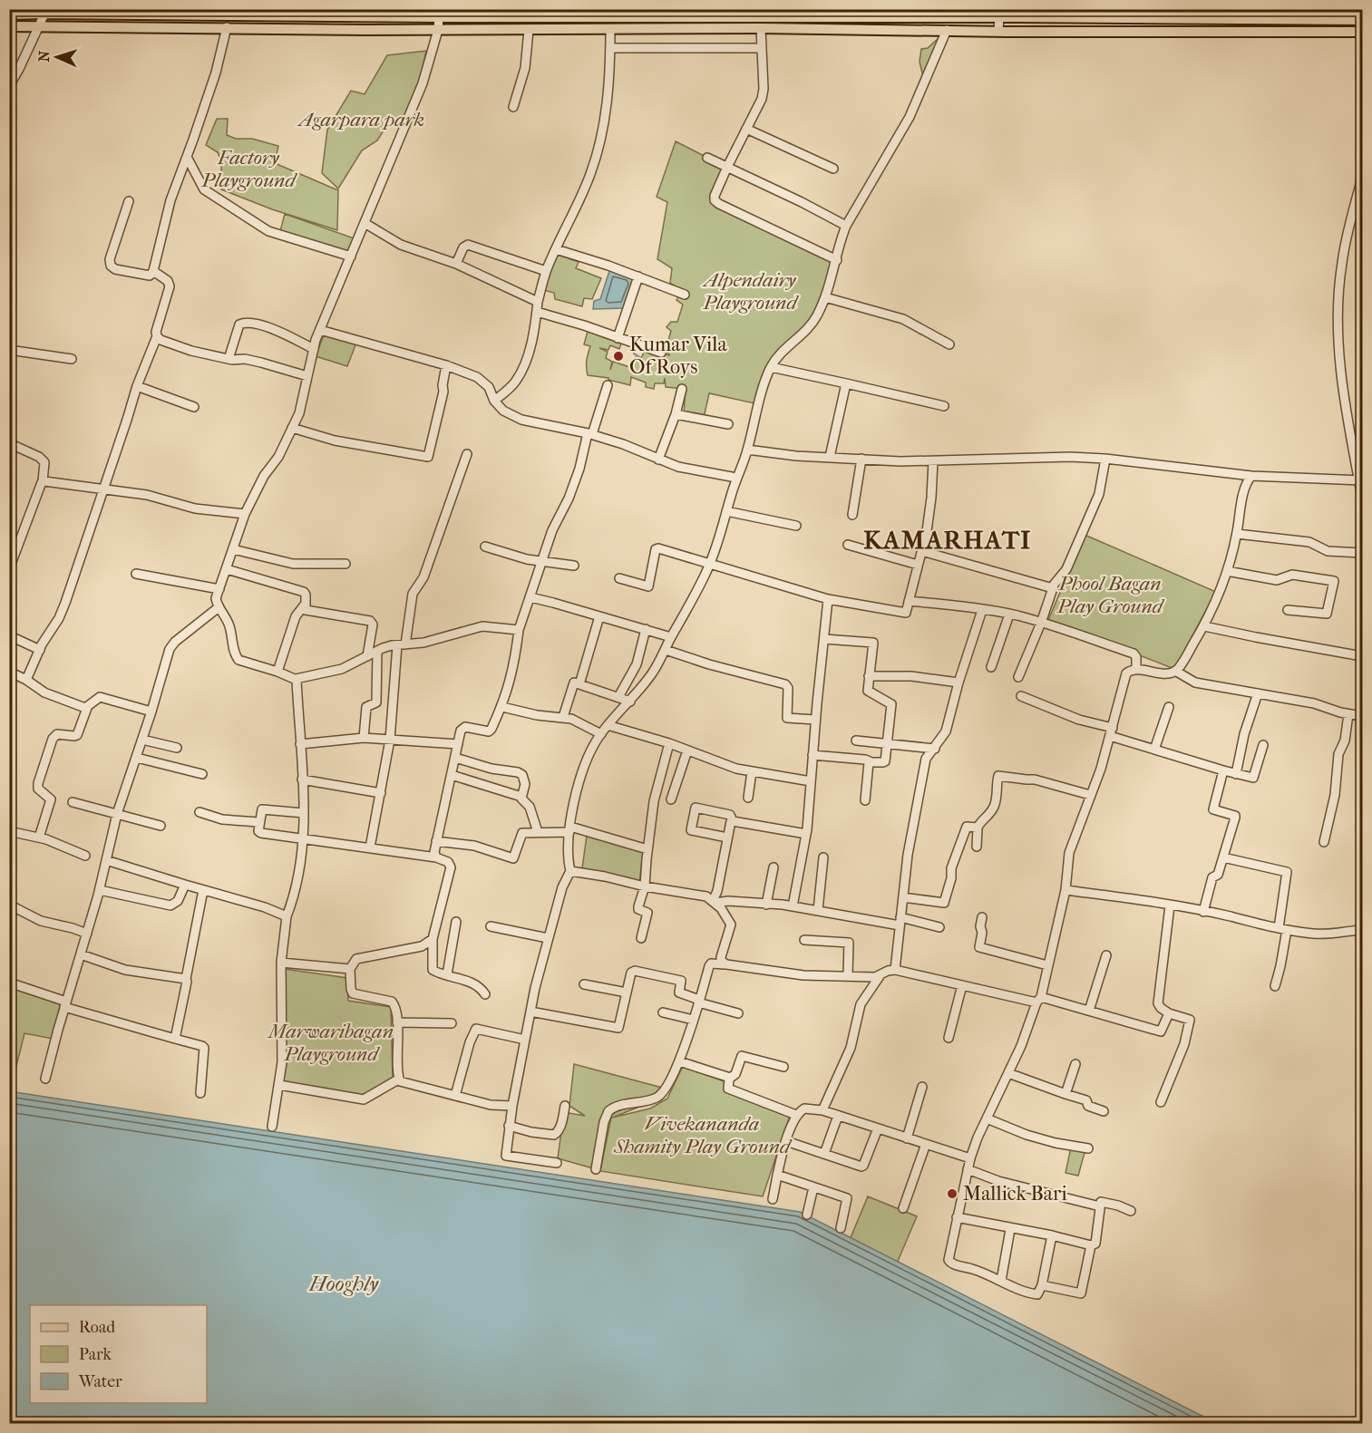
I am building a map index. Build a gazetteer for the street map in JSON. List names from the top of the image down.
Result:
{
  "districts": ["KAMARHATI"],
  "water": ["Hooghly"],
  "parks": [
    "Agarpara park",
    "Factory Playground",
    "Alpendairy Playground",
    "Phool Bagan Play Ground",
    "Marwaribagan Playground",
    "Vivekananda Shamity Play Ground"
  ],
  "places": ["Kumar Vila Of Roys", "Mallick Bari"],
  "legend": ["Road", "Park", "Water"],
  "north": "left"
}
